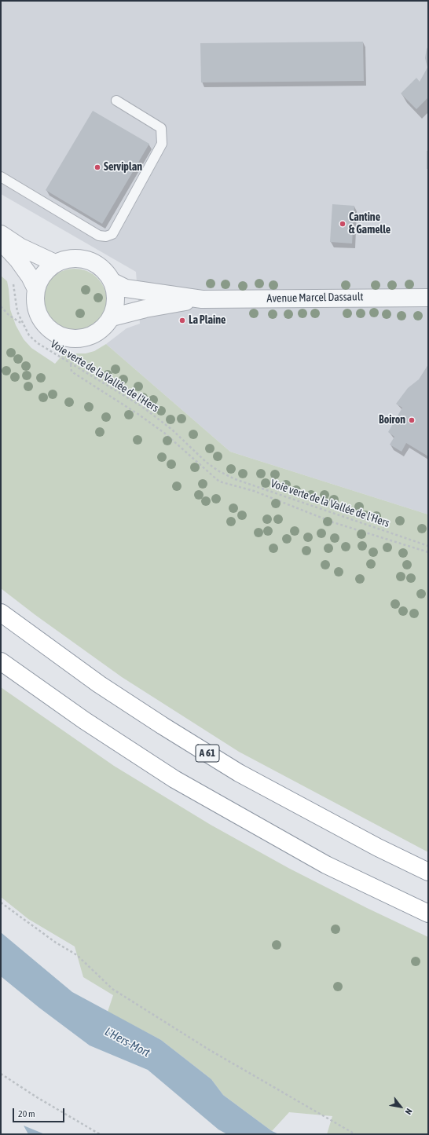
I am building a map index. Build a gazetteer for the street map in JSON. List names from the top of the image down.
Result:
{
  "streets": {
    "highway": ["A 61"],
    "street": ["Avenue Marcel Dassault"],
    "path": ["Voie verte de la Vallée de l'Hers"]
  },
  "water": ["L'Hers-Mort"],
  "places": [
    "Serviplan",
    "Cantine & Gamelle",
    "La Plaine",
    "Boiron"
  ],
  "scale_bar": "20 m",
  "north": "bottom right"
}
